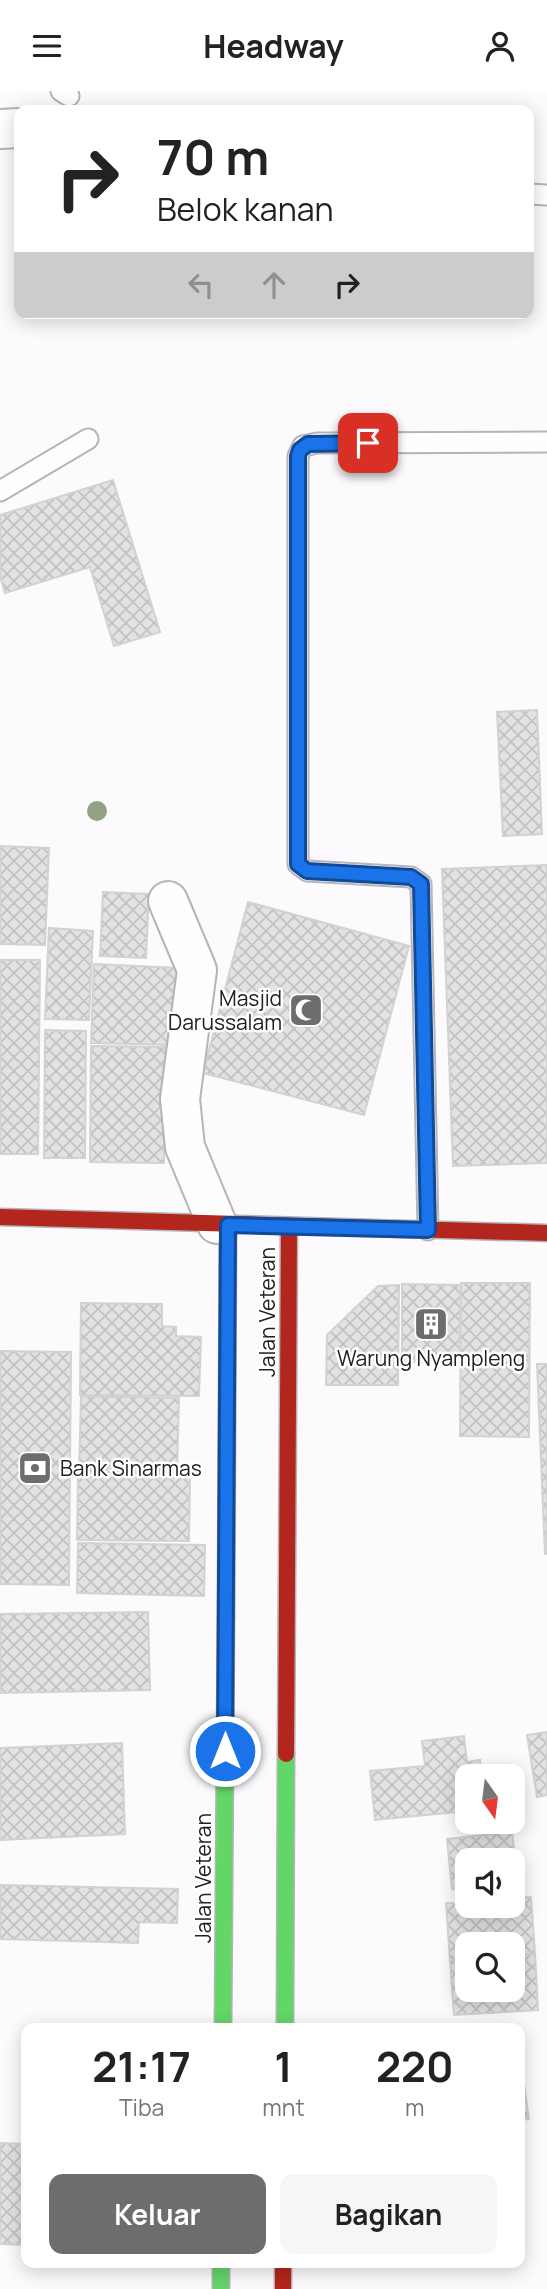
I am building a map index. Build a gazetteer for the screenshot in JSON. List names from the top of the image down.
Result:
{
  "streets": {
    "main road": ["Jalan Veteran"]
  },
  "places": {
    "mosque": ["Masjid Darussalam"],
    "building": ["Warung Nyampleng"],
    "bank": ["Bank Sinarmas"]
  },
  "north": "bottom",
  "page": {
    "header": "Headway",
    "turn": ["70 m", "Belok kanan"],
    "eta": [
      "21:17",
      "Tiba",
      "1",
      "mnt",
      "220",
      "m"
    ],
    "buttons": ["Keluar", "Bagikan"]
  }
}
